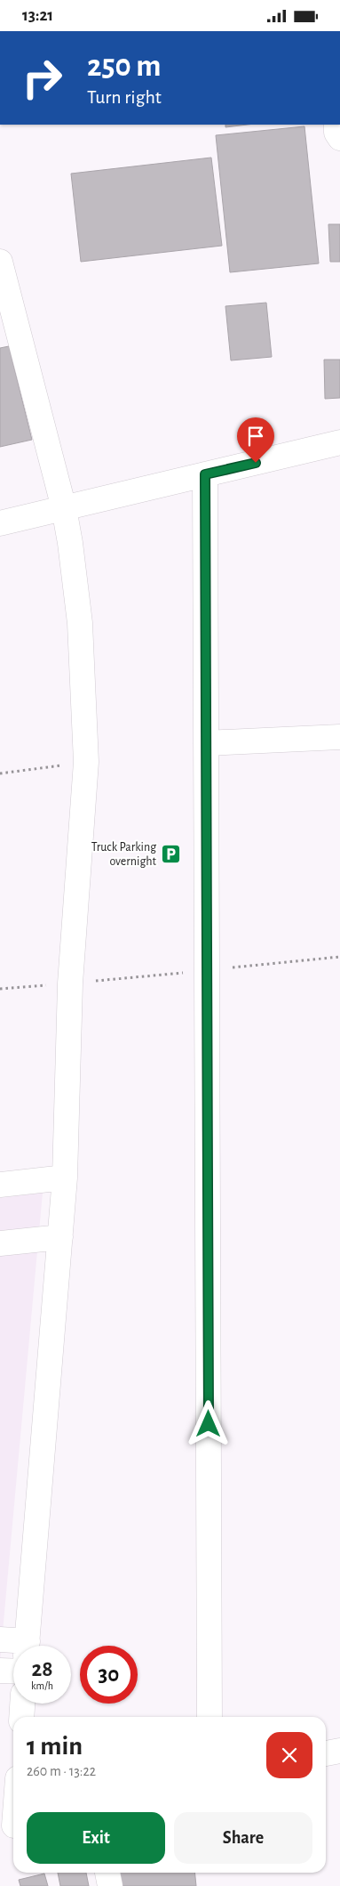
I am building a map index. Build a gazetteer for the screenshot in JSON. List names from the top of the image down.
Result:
{
  "places": {
    "parking": ["Truck Parking overnight"]
  },
  "page": {
    "status": "13:21",
    "turn": ["250 m", "Turn right"],
    "speed": "28 km/h",
    "limit": "30",
    "heading": ["1 min", "260 m · 13:22"],
    "buttons": ["Exit", "Share"]
  }
}
